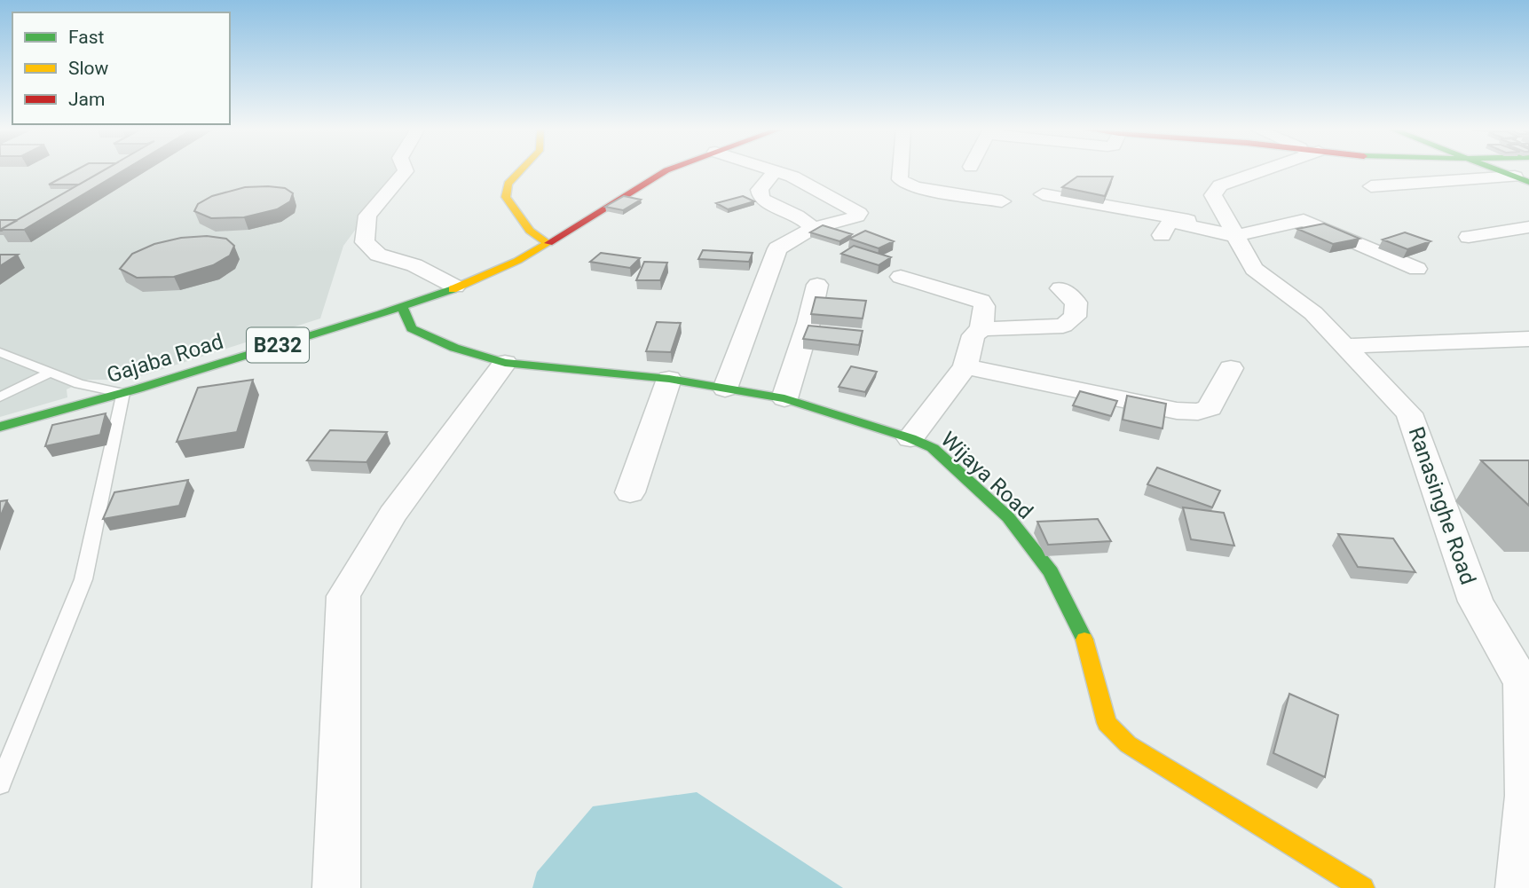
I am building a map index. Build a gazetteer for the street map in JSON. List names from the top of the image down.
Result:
{
  "streets": {
    "street": [
      "B232",
      "Gajaba Road",
      "Wijaya Road",
      "Ranasinghe Road"
    ]
  },
  "crossings": [
    ["Gajaba Road", "Wijaya Road"]
  ],
  "legend": ["Fast", "Slow", "Jam"]
}
